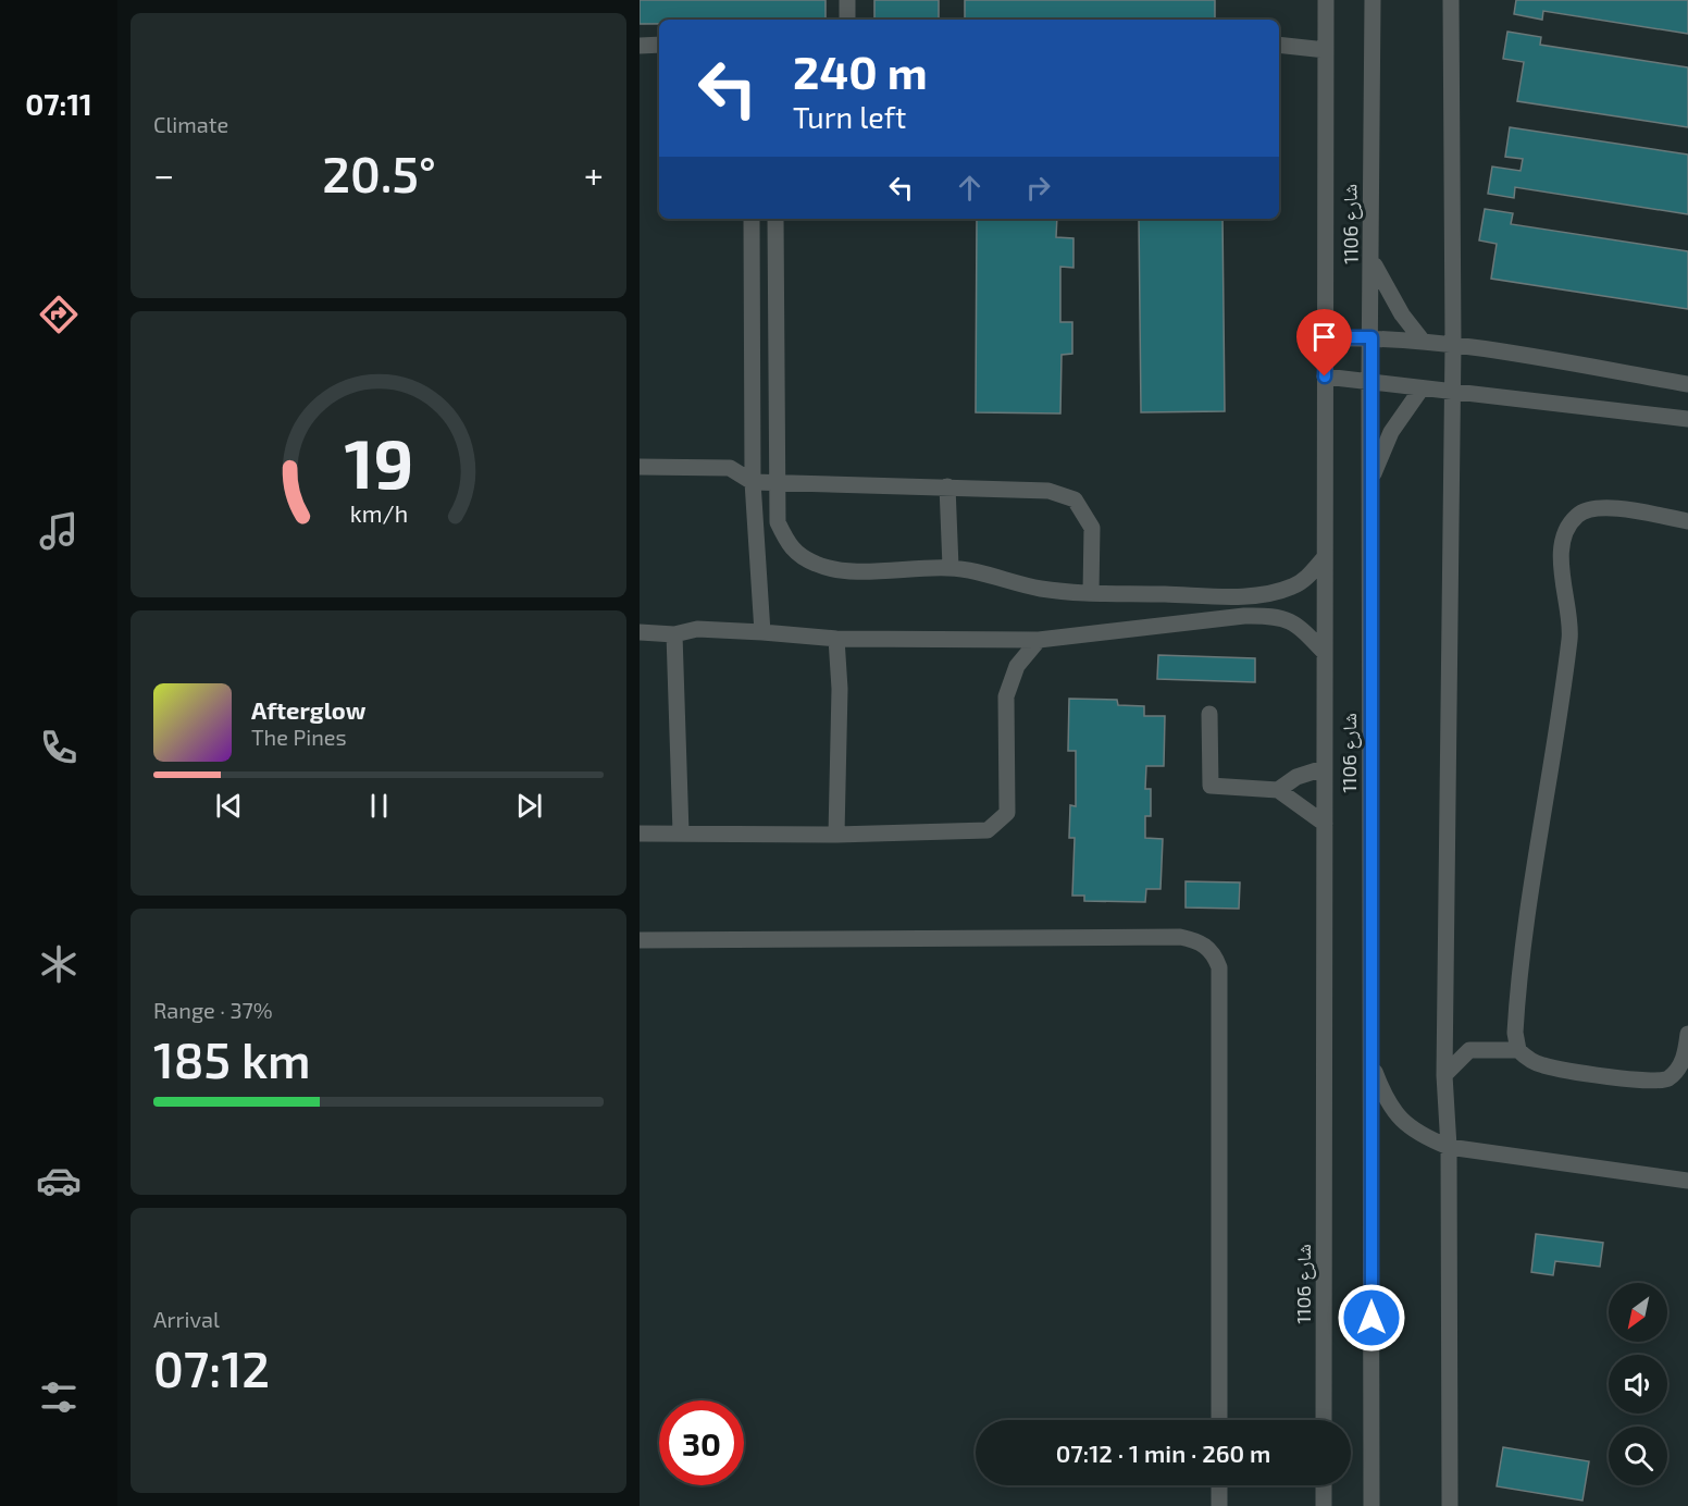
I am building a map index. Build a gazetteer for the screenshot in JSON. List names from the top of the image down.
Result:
{
  "streets": {
    "street": ["شارع 1106"]
  },
  "north": "bottom left",
  "page": {
    "tabs": "07:11",
    "tile": [
      "Climate",
      ["Range · 37%", "185 km"],
      ["Arrival", "07:12"]
    ],
    "turn": ["240 m", "Turn left"],
    "heat": ["−", "20.5°", "+"],
    "song": ["Afterglow", "The Pines"],
    "limit": "30",
    "trip": "07:12 · 1 min · 260 m",
    "gauge": ["19", "km/h"]
  }
}
